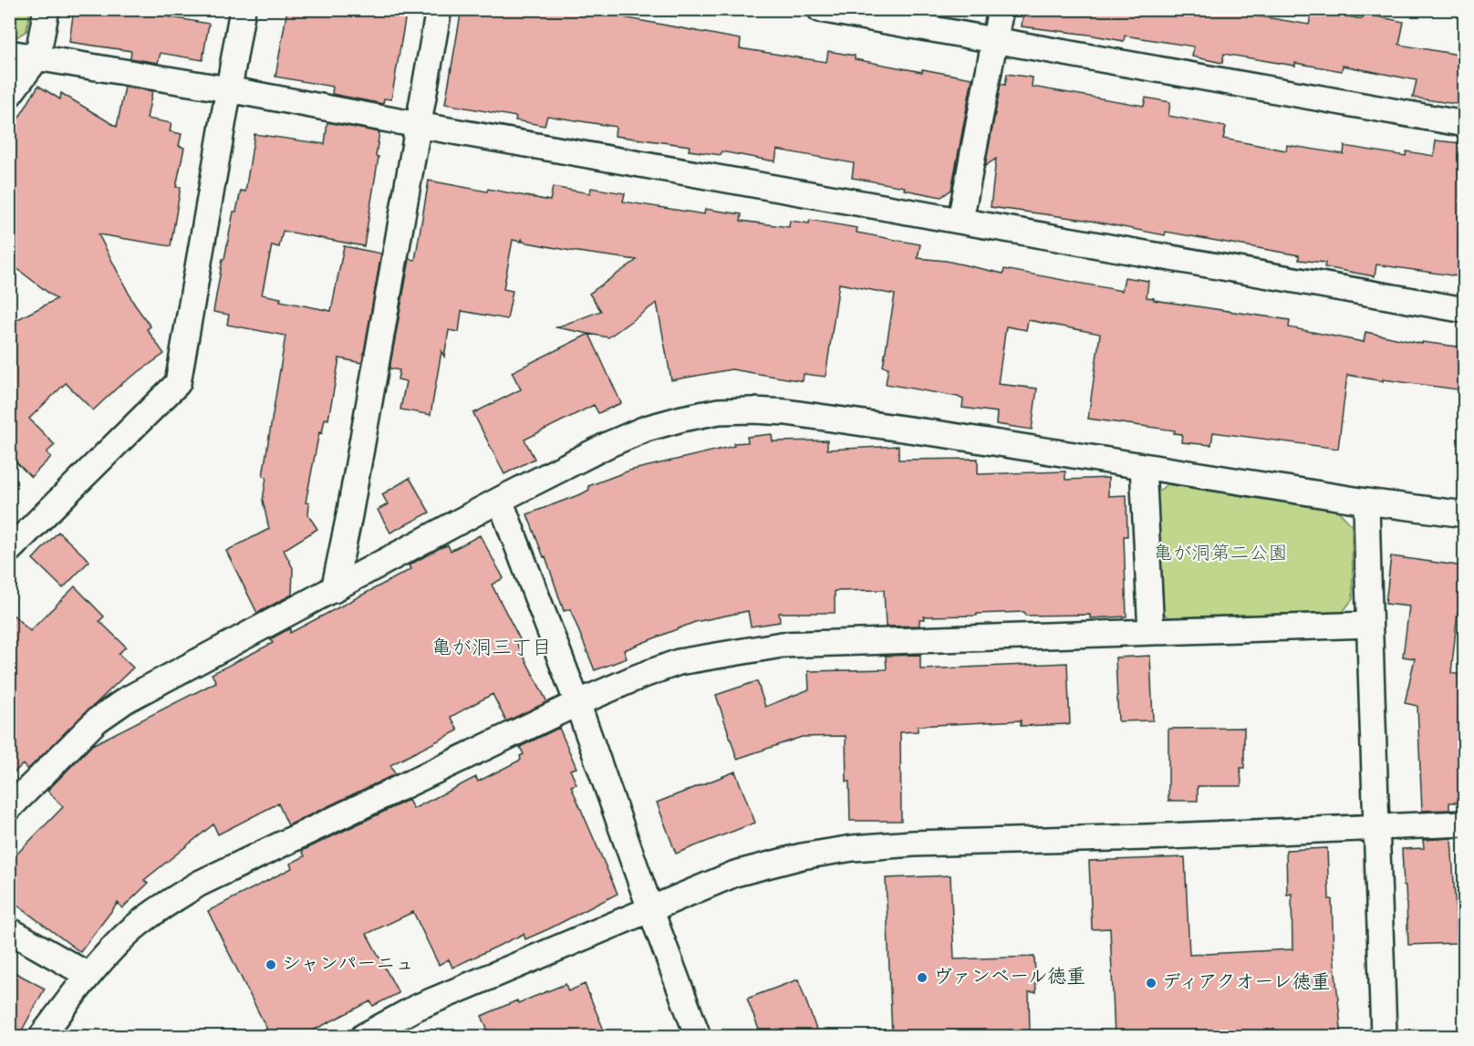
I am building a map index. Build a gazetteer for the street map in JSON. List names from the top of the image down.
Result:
{
  "districts": ["亀が洞三丁目"],
  "parks": ["亀が洞第二公園"],
  "places": ["シャンパーニュ", "ヴァンベール徳重", "ディアクオーレ徳重"]
}
